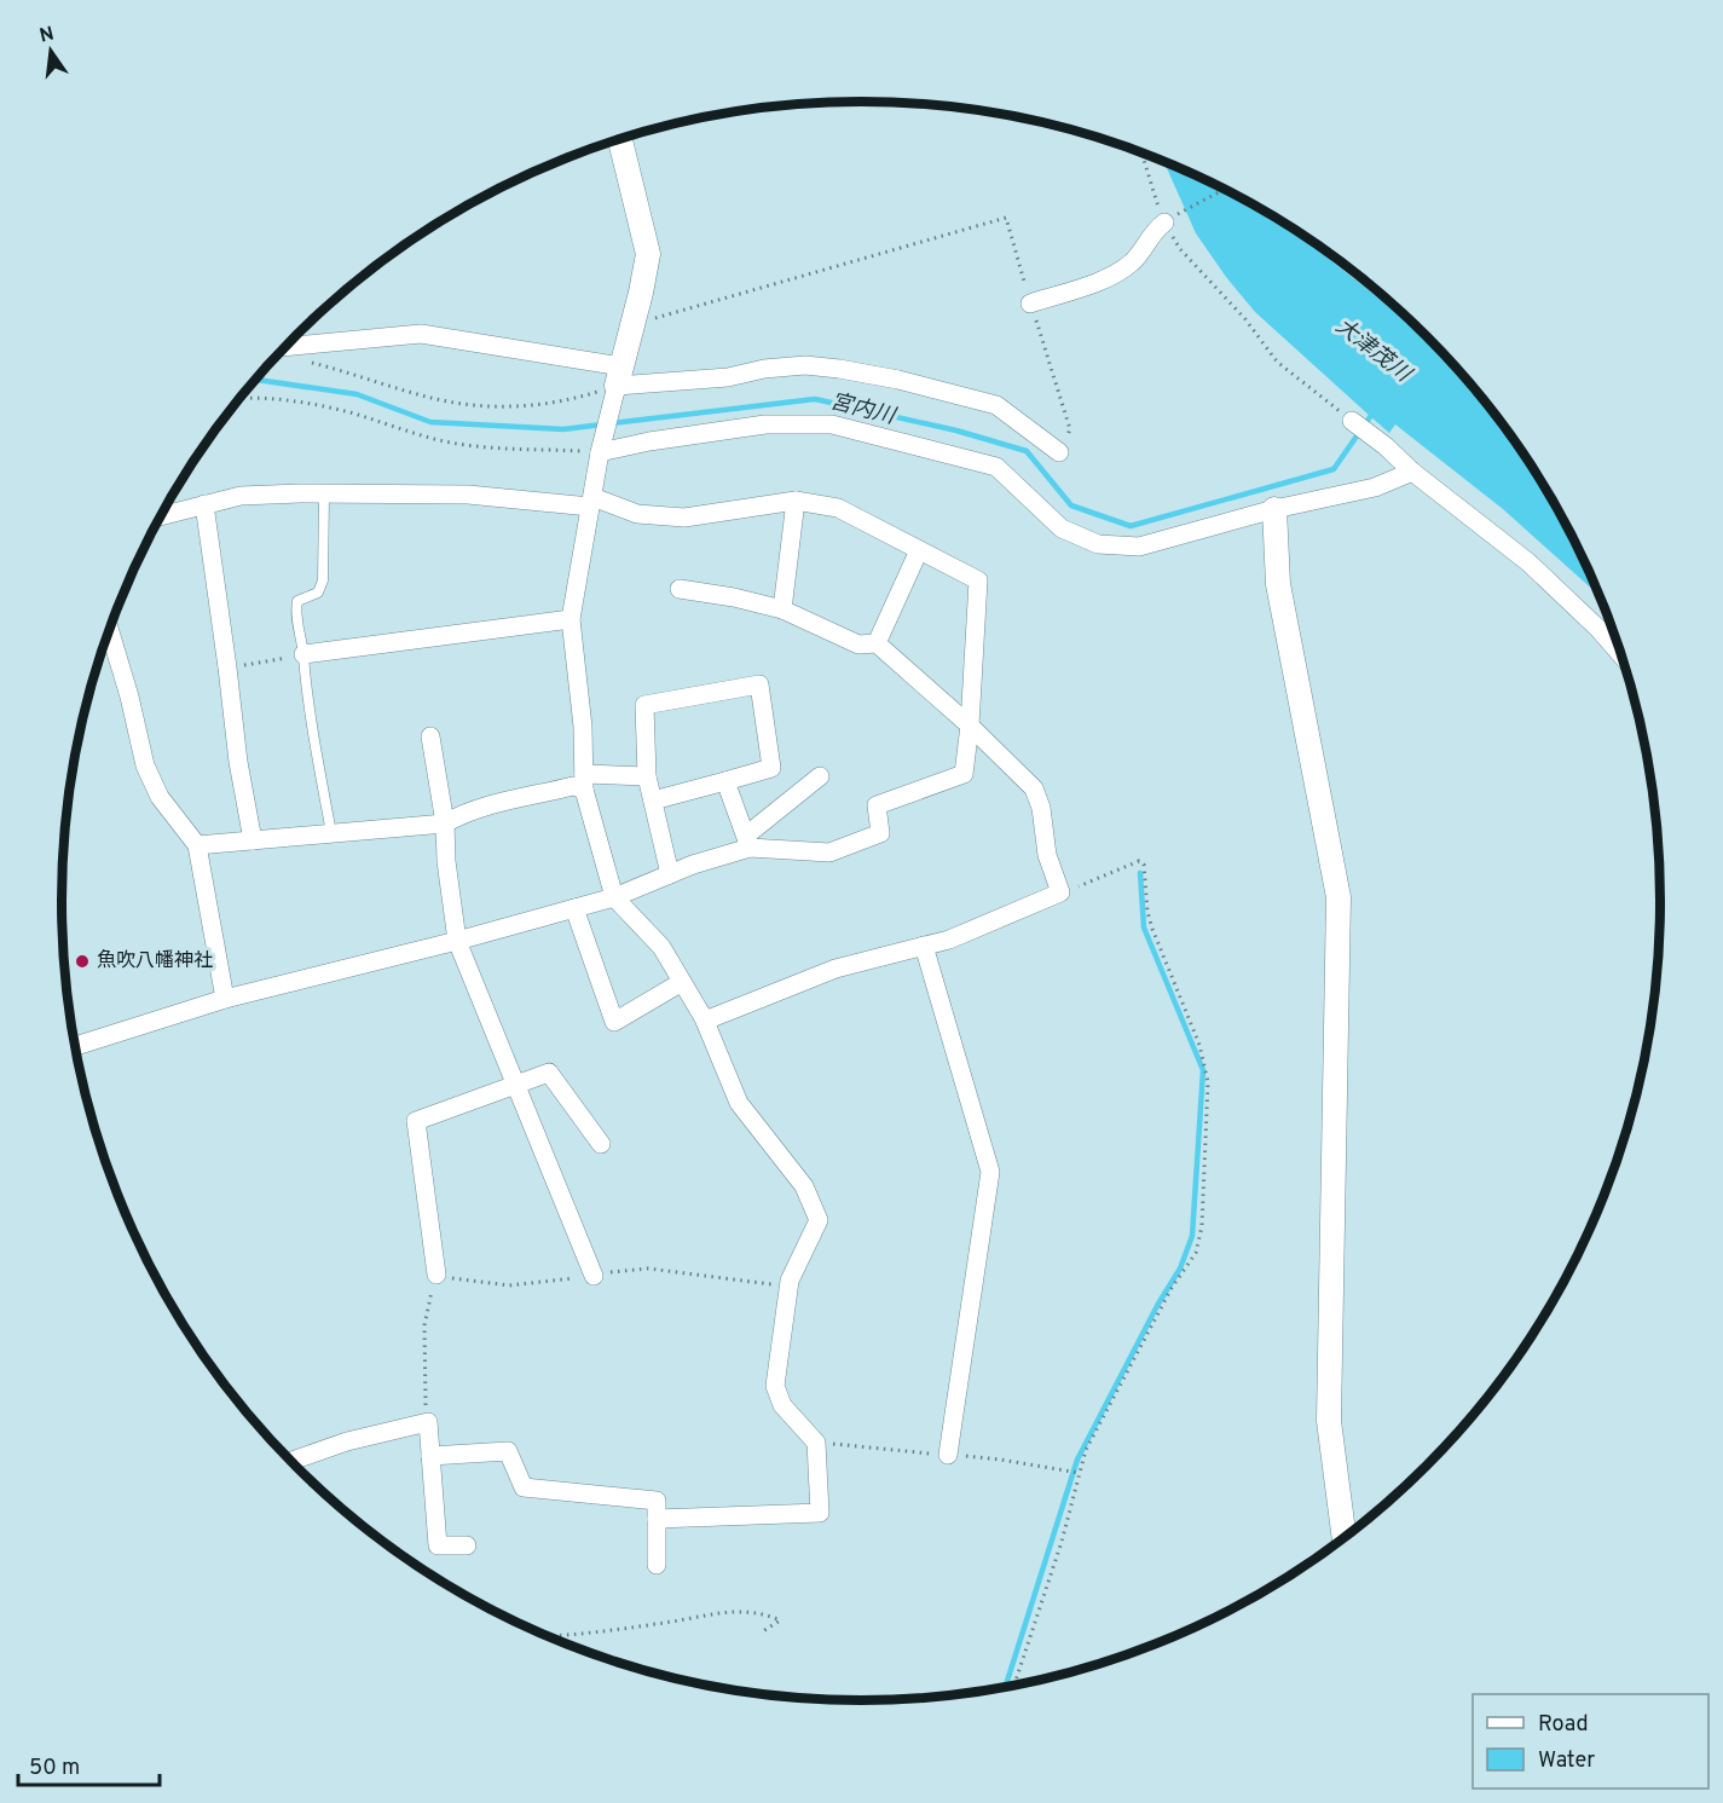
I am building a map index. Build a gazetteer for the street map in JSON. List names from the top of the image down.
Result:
{
  "water": ["大津茂川", "宮内川"],
  "places": ["魚吹八幡神社"],
  "legend": ["Road", "Water"],
  "scale_bar": "50 m",
  "north": "top"
}
